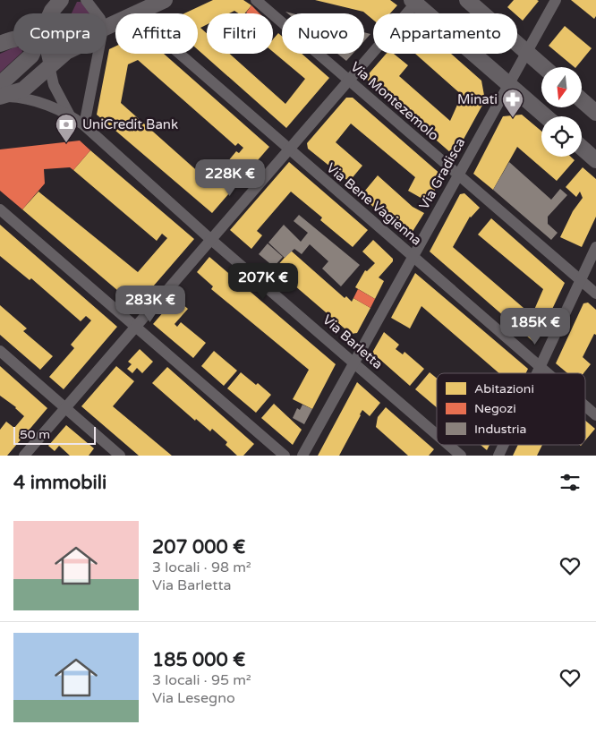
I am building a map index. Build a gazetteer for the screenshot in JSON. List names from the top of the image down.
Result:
{
  "streets": {
    "street": [
      "Via Montezemolo",
      "Via Gradisca",
      "Via Bene Vagienna",
      "Via Barletta"
    ]
  },
  "crossings": [
    ["Via Montezemolo", "Via Gradisca"],
    ["Via Gradisca", "Via Bene Vagienna"],
    ["Via Gradisca", "Via Barletta"]
  ],
  "places": {
    "pharmacy": ["Minati"],
    "bank": ["UniCredit Bank"]
  },
  "legend": ["Abitazioni", "Negozi", "Industria"],
  "scale_bar": "50 m",
  "north": "bottom",
  "page": {
    "chip": [
      "Compra",
      "Affitta",
      "Filtri",
      "Nuovo",
      "Appartamento"
    ],
    "price": [
      "228K €",
      "207K €",
      "283K €",
      "185K €"
    ],
    "scale": "50 m",
    "heading": "4 immobili",
    "list": [
      {
        "name": "207 000 €",
        "note": "3 locali · 98 m² · Via Barletta"
      },
      {
        "name": "185 000 €",
        "note": "3 locali · 95 m² · Via Lesegno"
      }
    ]
  }
}
